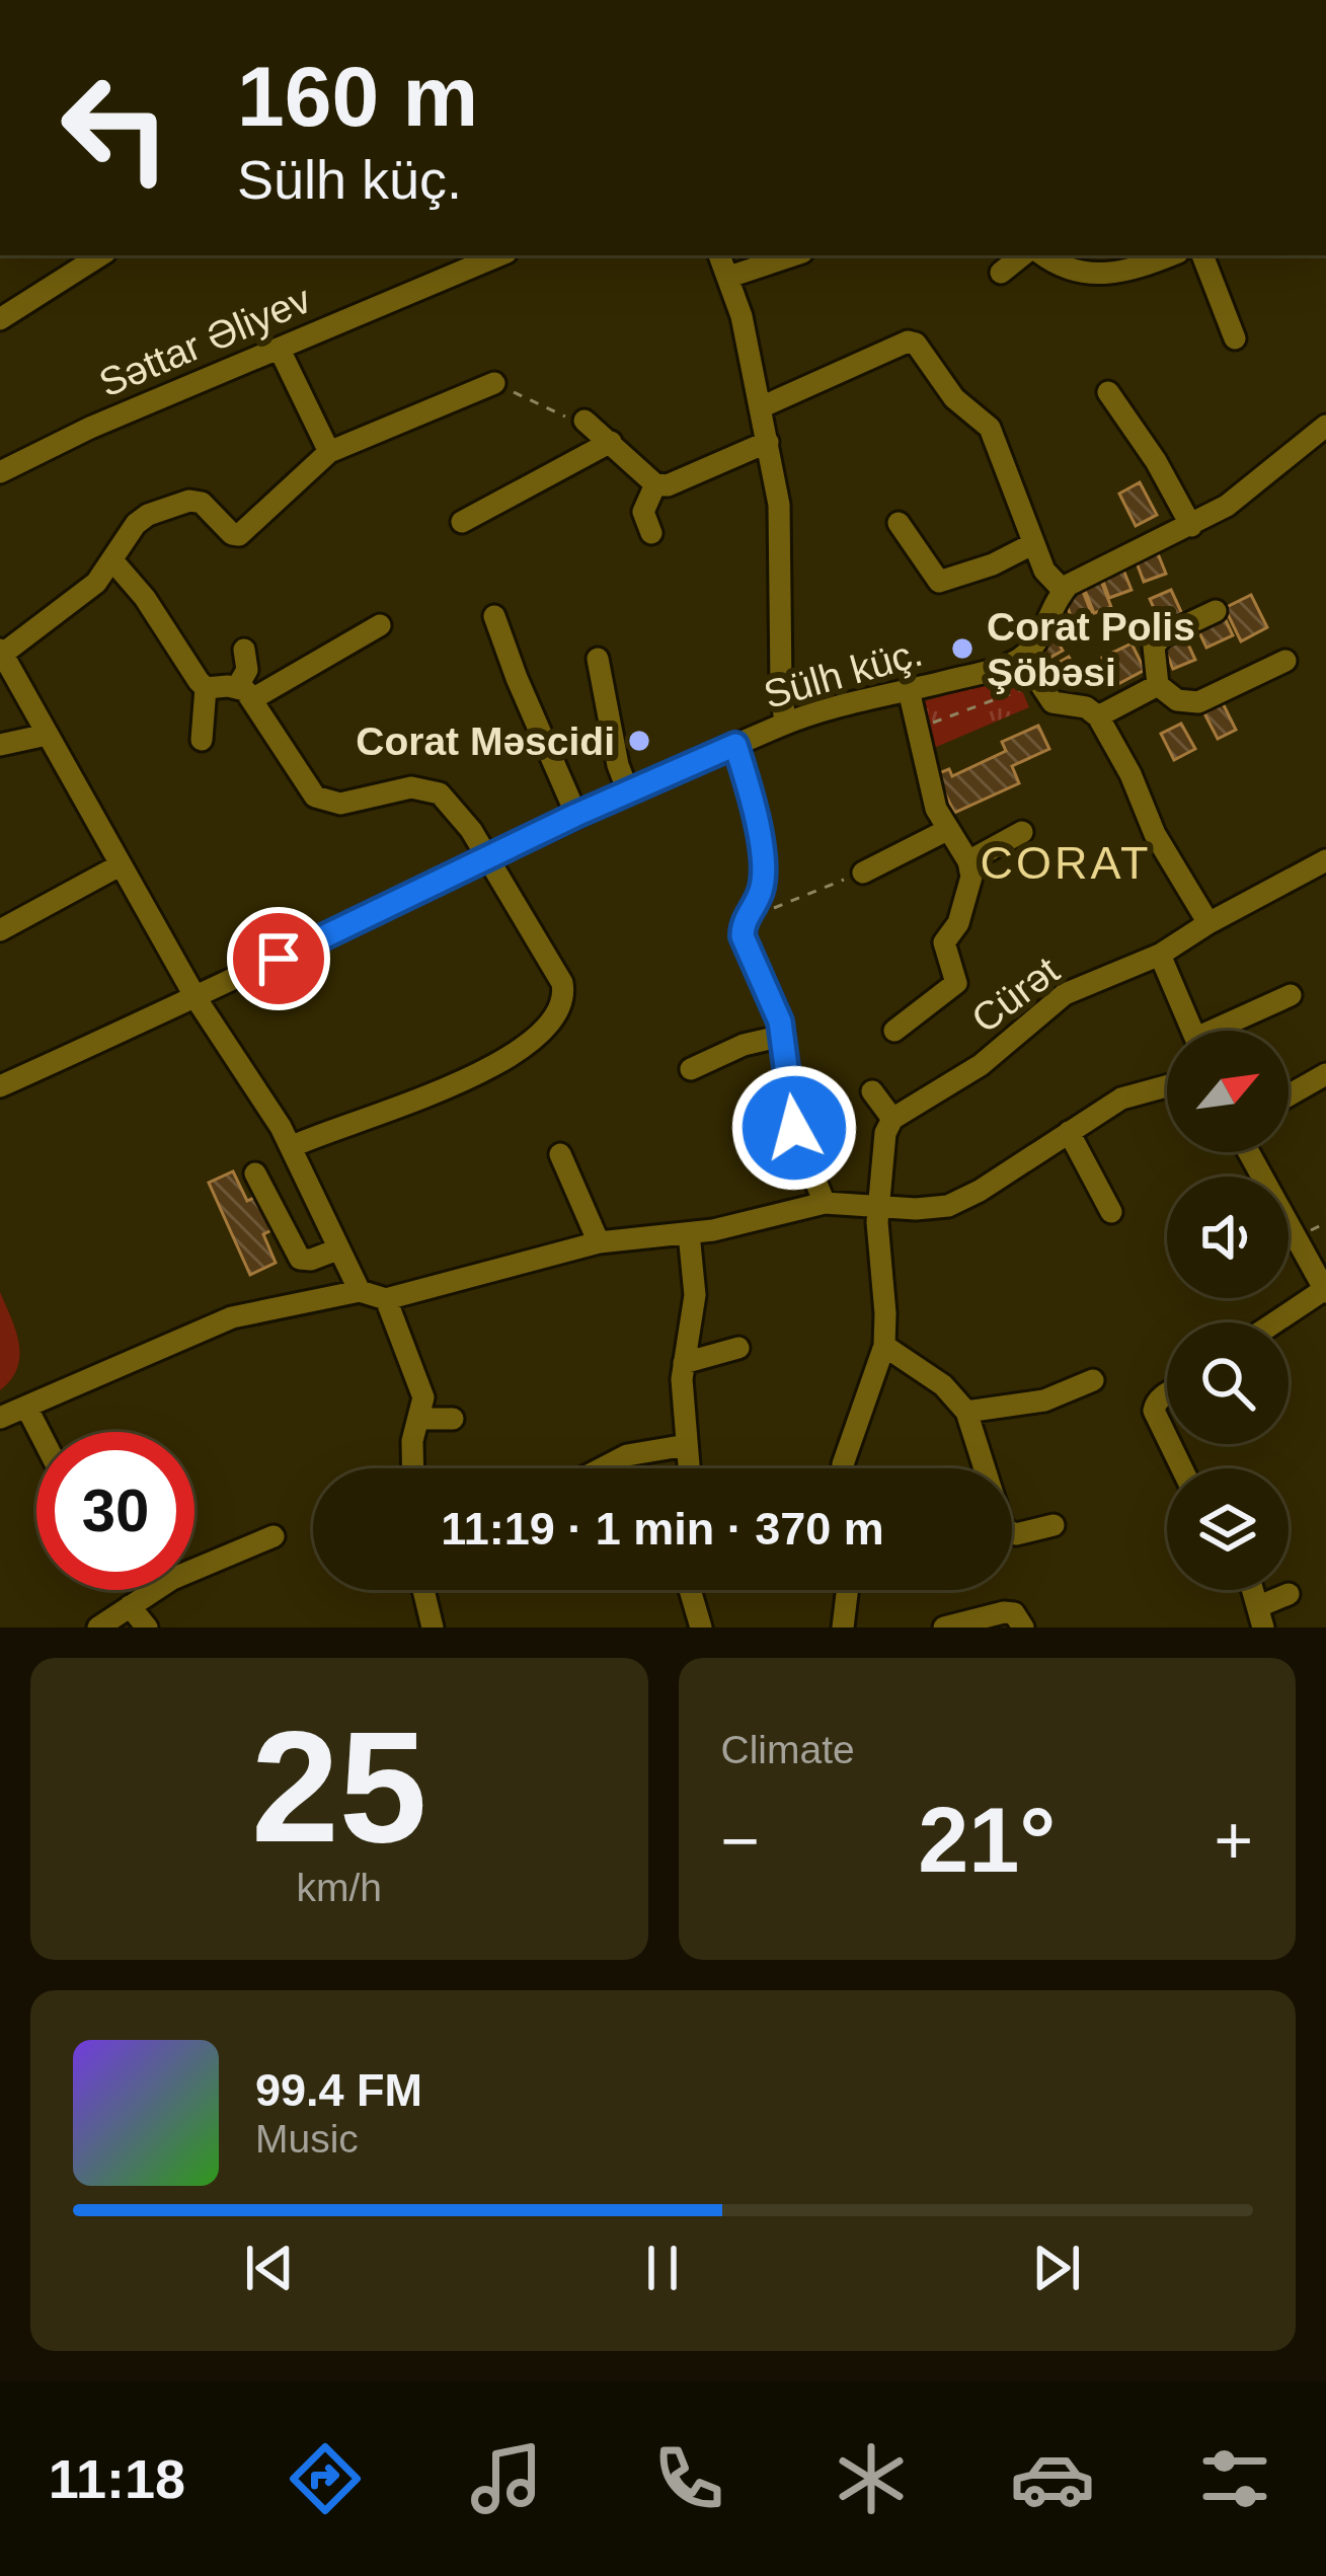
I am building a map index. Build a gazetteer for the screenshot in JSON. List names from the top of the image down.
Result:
{
  "streets": {
    "street": ["Səttar Əliyev", "Sülh küç.", "Cürət"]
  },
  "districts": ["CORAT"],
  "places": ["Corat Polis Şöbəsi", "Corat Məscidi"],
  "north": "top right",
  "page": {
    "turn": ["160 m", "Sülh küç."],
    "limit": "30",
    "trip": "11:19 · 1 min · 370 m",
    "tile": [
      ["25", "km/h"],
      "Climate"
    ],
    "heat": ["−", "21°", "+"],
    "song": ["99.4 FM", "Music"],
    "tabs": "11:18"
  }
}
